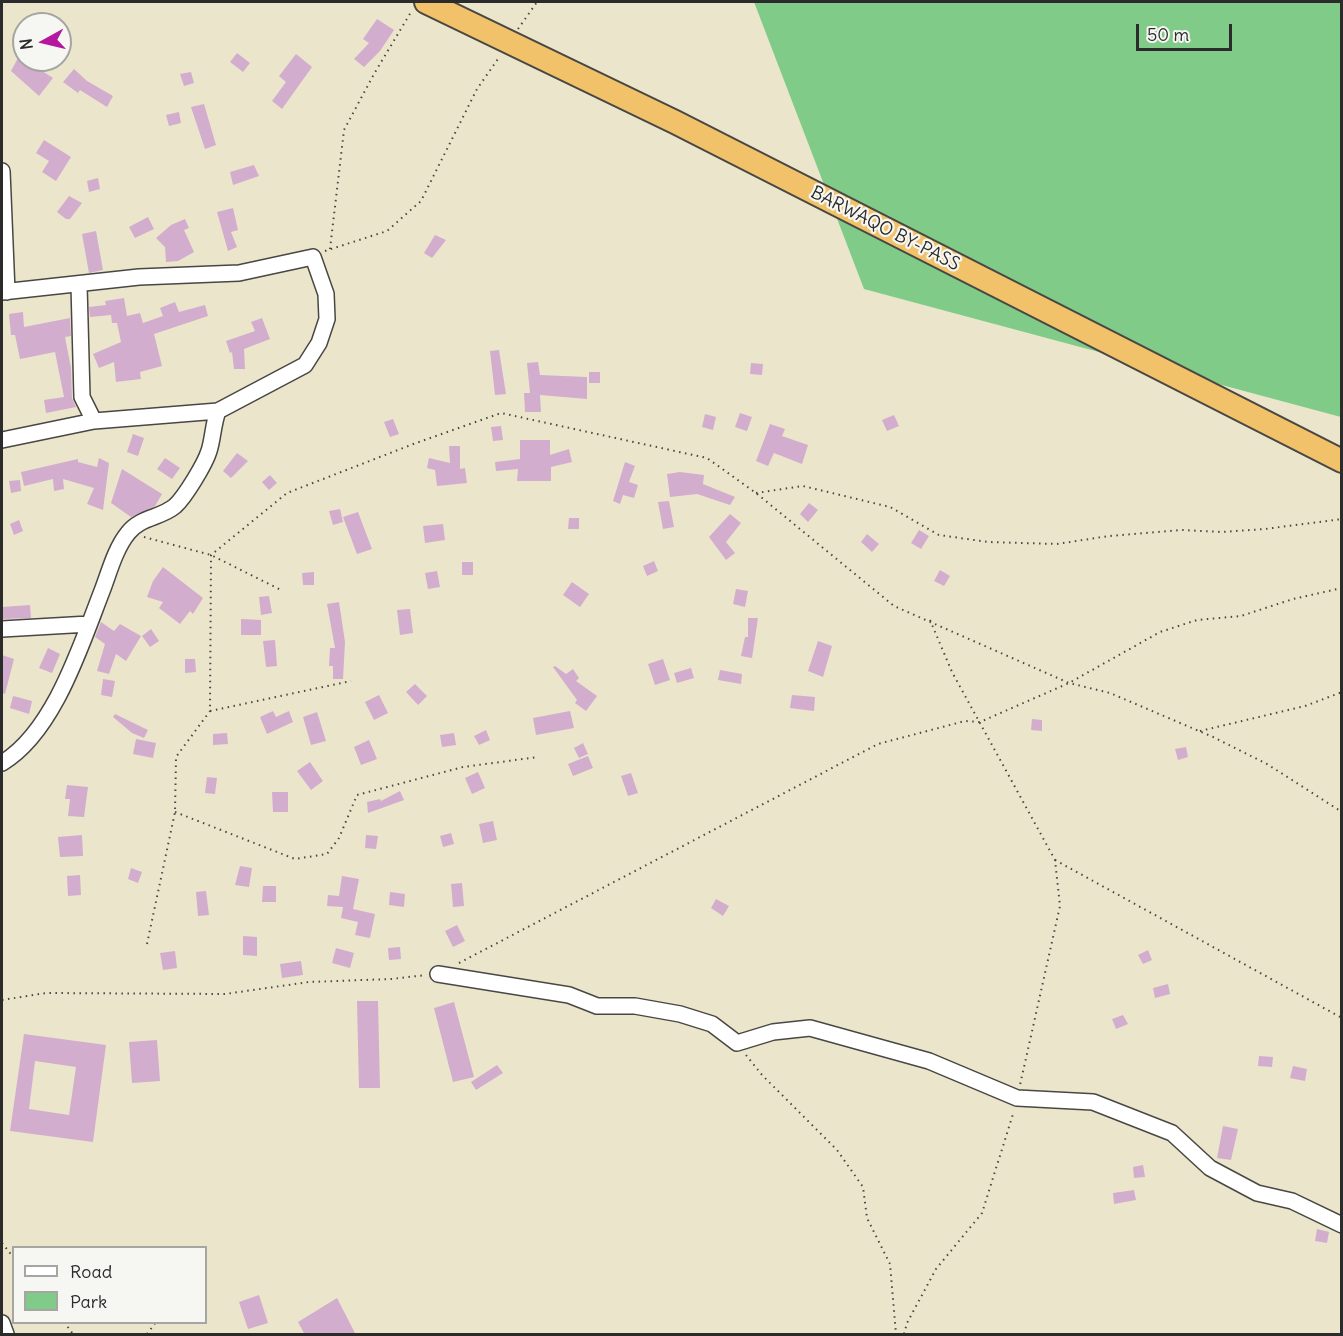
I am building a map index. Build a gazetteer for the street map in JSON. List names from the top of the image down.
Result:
{
  "streets": {
    "highway": ["BARWAQO BY-PASS"]
  },
  "legend": ["Road", "Park"],
  "scale_bar": "50 m",
  "north": "left"
}
